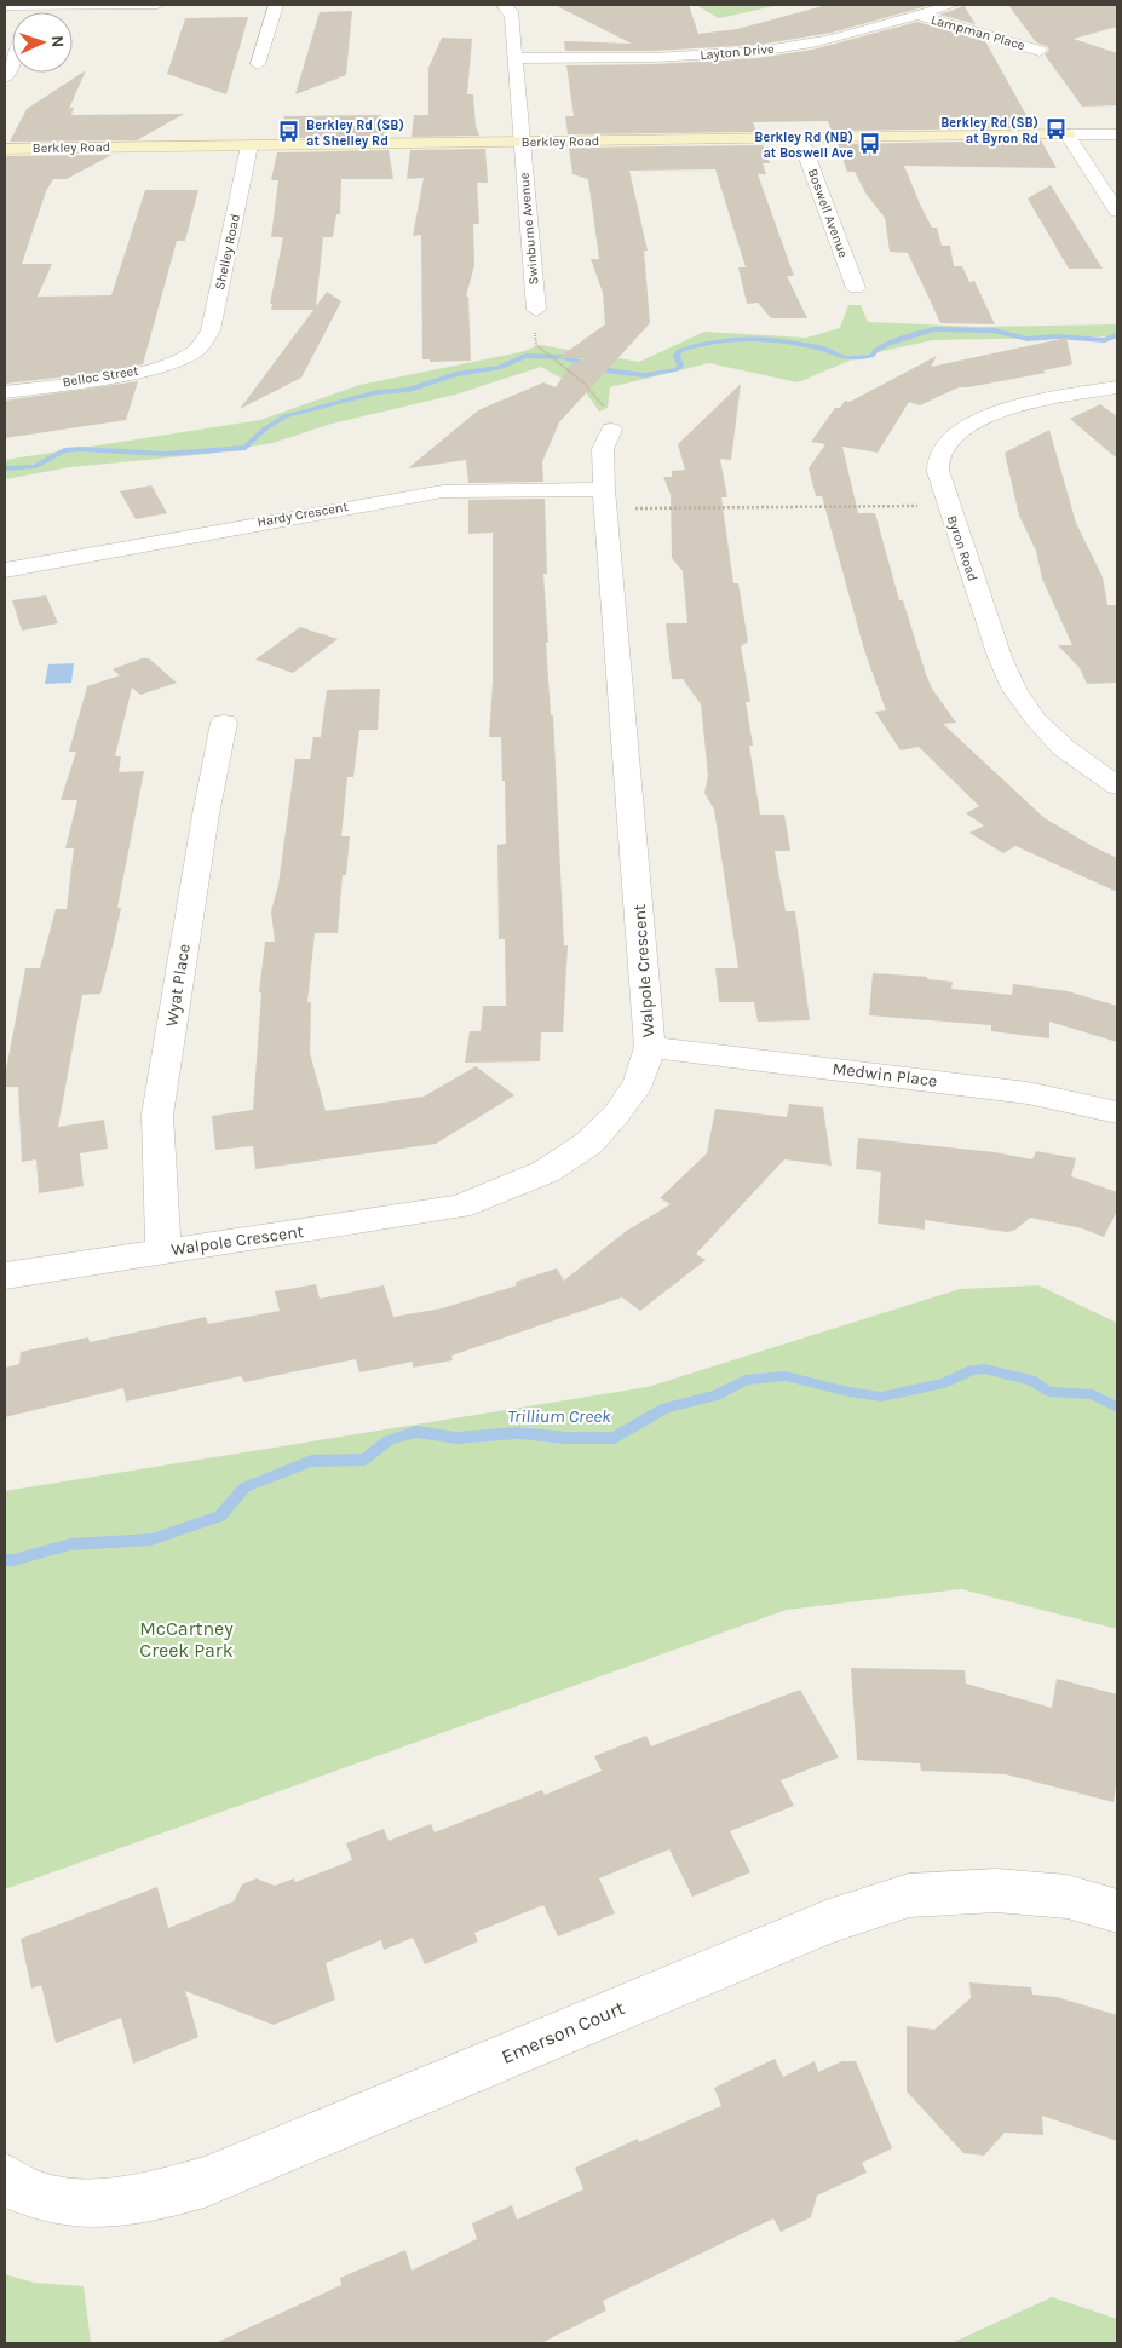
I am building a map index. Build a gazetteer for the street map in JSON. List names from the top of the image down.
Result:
{
  "streets": {
    "street": [
      "Lampman Place",
      "Layton Drive",
      "Berkley Road",
      "Boswell Avenue",
      "Swinburne Avenue",
      "Shelley Road",
      "Belloc Street",
      "Hardy Crescent",
      "Byron Road",
      "Walpole Crescent",
      "Wyat Place",
      "Medwin Place",
      "Emerson Court"
    ]
  },
  "crossings": [
    ["Lampman Place", "Layton Drive"],
    ["Layton Drive", "Swinburne Avenue"],
    ["Berkley Road", "Boswell Avenue"],
    ["Berkley Road", "Swinburne Avenue"],
    ["Berkley Road", "Shelley Road"],
    ["Shelley Road", "Belloc Street"],
    ["Hardy Crescent", "Walpole Crescent"],
    ["Walpole Crescent", "Wyat Place"],
    ["Walpole Crescent", "Medwin Place"]
  ],
  "water": ["Trillium Creek"],
  "parks": ["McCartney Creek Park"],
  "places": {
    "bus stop": ["Berkley Rd (SB) at Byron Rd", "Berkley Rd (SB) at Shelley Rd", "Berkley Rd (NB) at Boswell Ave"]
  },
  "north": "right"
}
